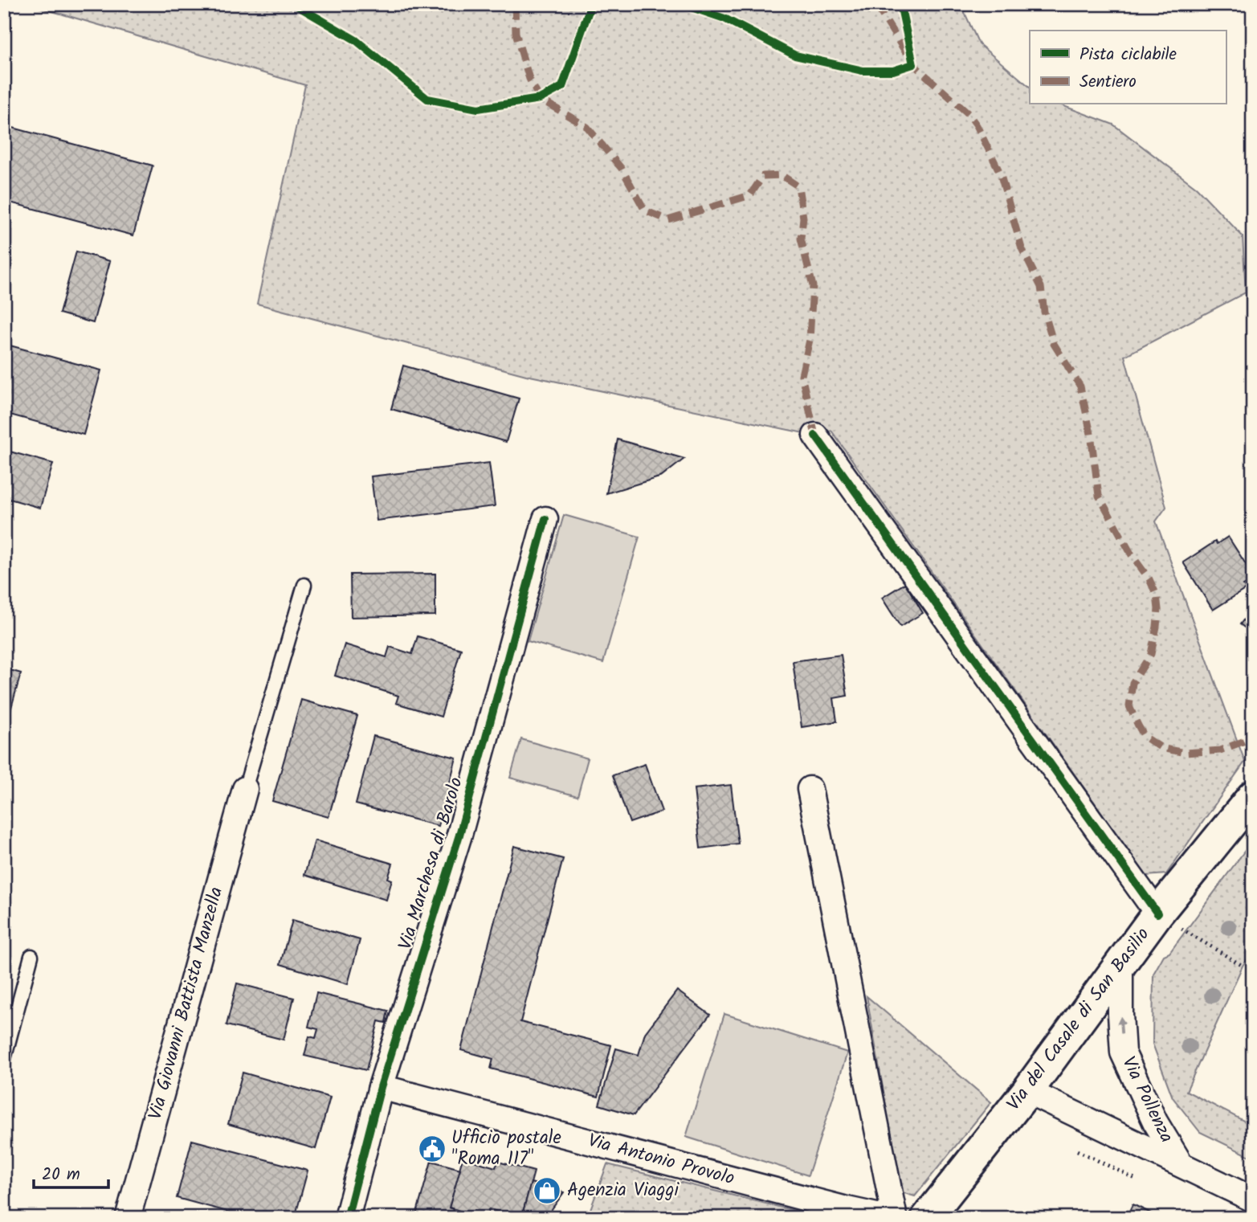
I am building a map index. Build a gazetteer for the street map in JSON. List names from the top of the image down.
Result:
{
  "streets": {
    "street": [
      "Via Marchesa di Barolo",
      "Via Giovanni Battista Manzella",
      "Via del Casale di San Basilio",
      "Via Pollenza",
      "Via Antonio Provolo"
    ]
  },
  "crossings": [
    ["Via Marchesa di Barolo", "Via Antonio Provolo"],
    ["Via del Casale di San Basilio", "Via Pollenza"]
  ],
  "one_way": ["Via Pollenza"],
  "places": {
    "public building": ["Ufficio postale \"Roma 117\""],
    "shop": ["Agenzia Viaggi"]
  },
  "legend": ["Pista ciclabile", "Sentiero"],
  "scale_bar": "20 m"
}
